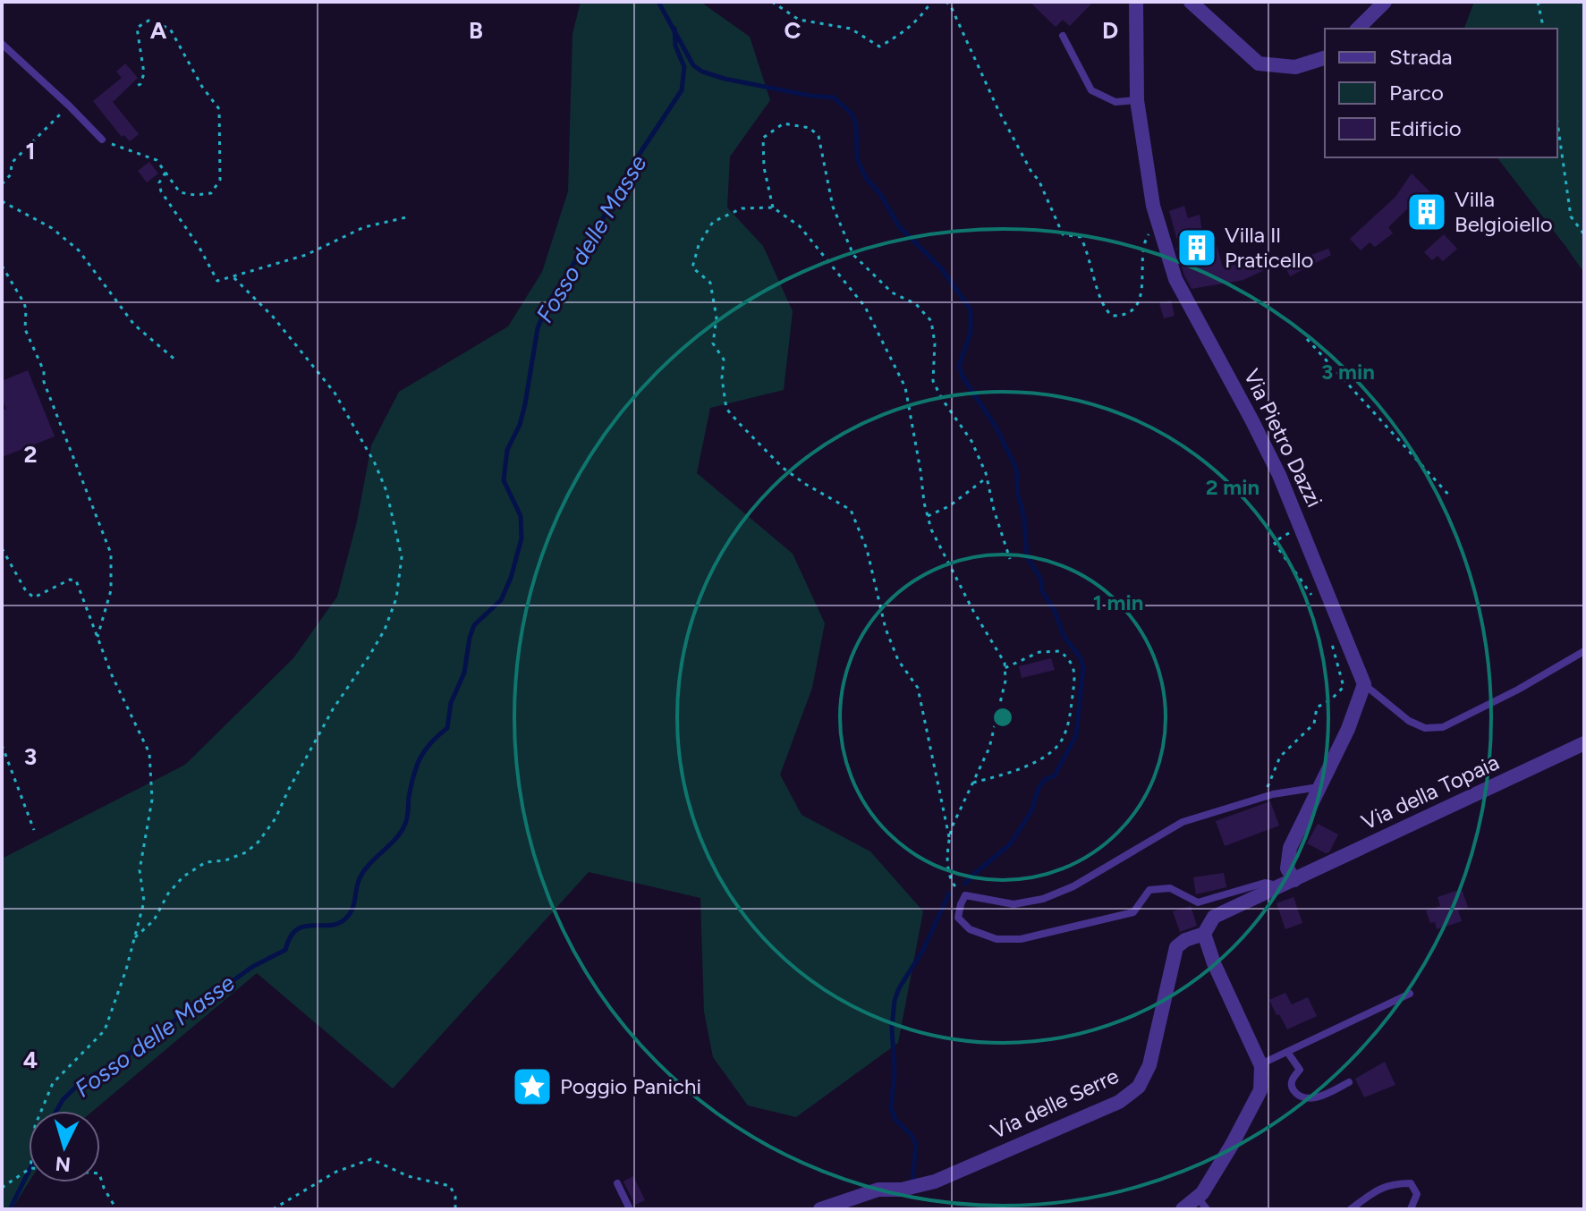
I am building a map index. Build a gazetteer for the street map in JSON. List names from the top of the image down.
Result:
{
  "streets": {
    "street": ["Via Pietro Dazzi", "Via della Topaia", "Via delle Serre"]
  },
  "crossings": [
    ["Via della Topaia", "Via delle Serre"]
  ],
  "water": ["Fosso delle Masse"],
  "places": {
    "building": ["Villa Belgioiello", "Villa Il Praticello"],
    "place": ["Poggio Panichi"]
  },
  "legend": ["Strada", "Parco", "Edificio"],
  "north": "bottom",
  "grid": {
    "columns": [
      "A",
      "B",
      "C",
      "D"
    ],
    "rows": [
      "1",
      "2",
      "3",
      "4"
    ]
  },
  "rings": ["3 min", "2 min", "1 min"]
}
